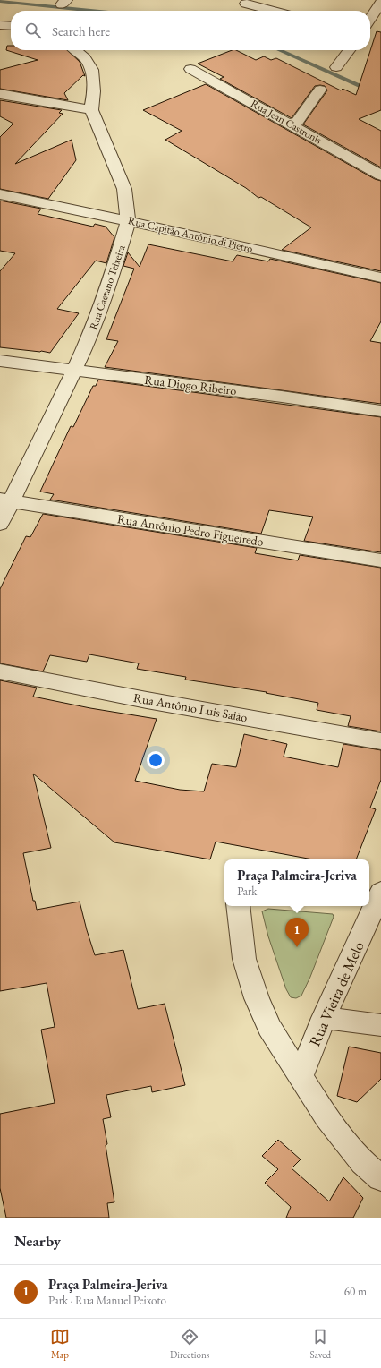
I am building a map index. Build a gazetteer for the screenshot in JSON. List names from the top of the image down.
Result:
{
  "streets": {
    "street": [
      "Rua Jean Castronis",
      "Rua Capitão Antônio di Pietro",
      "Rua Caetano Teixeira",
      "Rua Diogo Ribeiro",
      "Rua Antônio Pedro Figueiredo",
      "Rua Antônio Luis Saião",
      "Rua Vieira de Melo"
    ]
  },
  "crossings": [
    ["Rua Capitão Antônio di Pietro", "Rua Caetano Teixeira"],
    ["Rua Caetano Teixeira", "Rua Diogo Ribeiro"],
    ["Rua Caetano Teixeira", "Rua Antônio Pedro Figueiredo"]
  ],
  "page": {
    "search": "Search here",
    "popup": ["Praça Palmeira-Jeriva", "Park"],
    "pins": "1",
    "heading": "Nearby",
    "list": [
      {
        "mark": "1",
        "name": "Praça Palmeira-Jeriva",
        "note": "Park · Rua Manuel Peixoto",
        "value": "60 m"
      }
    ],
    "nav": ["Map", "Directions", "Saved"]
  }
}
